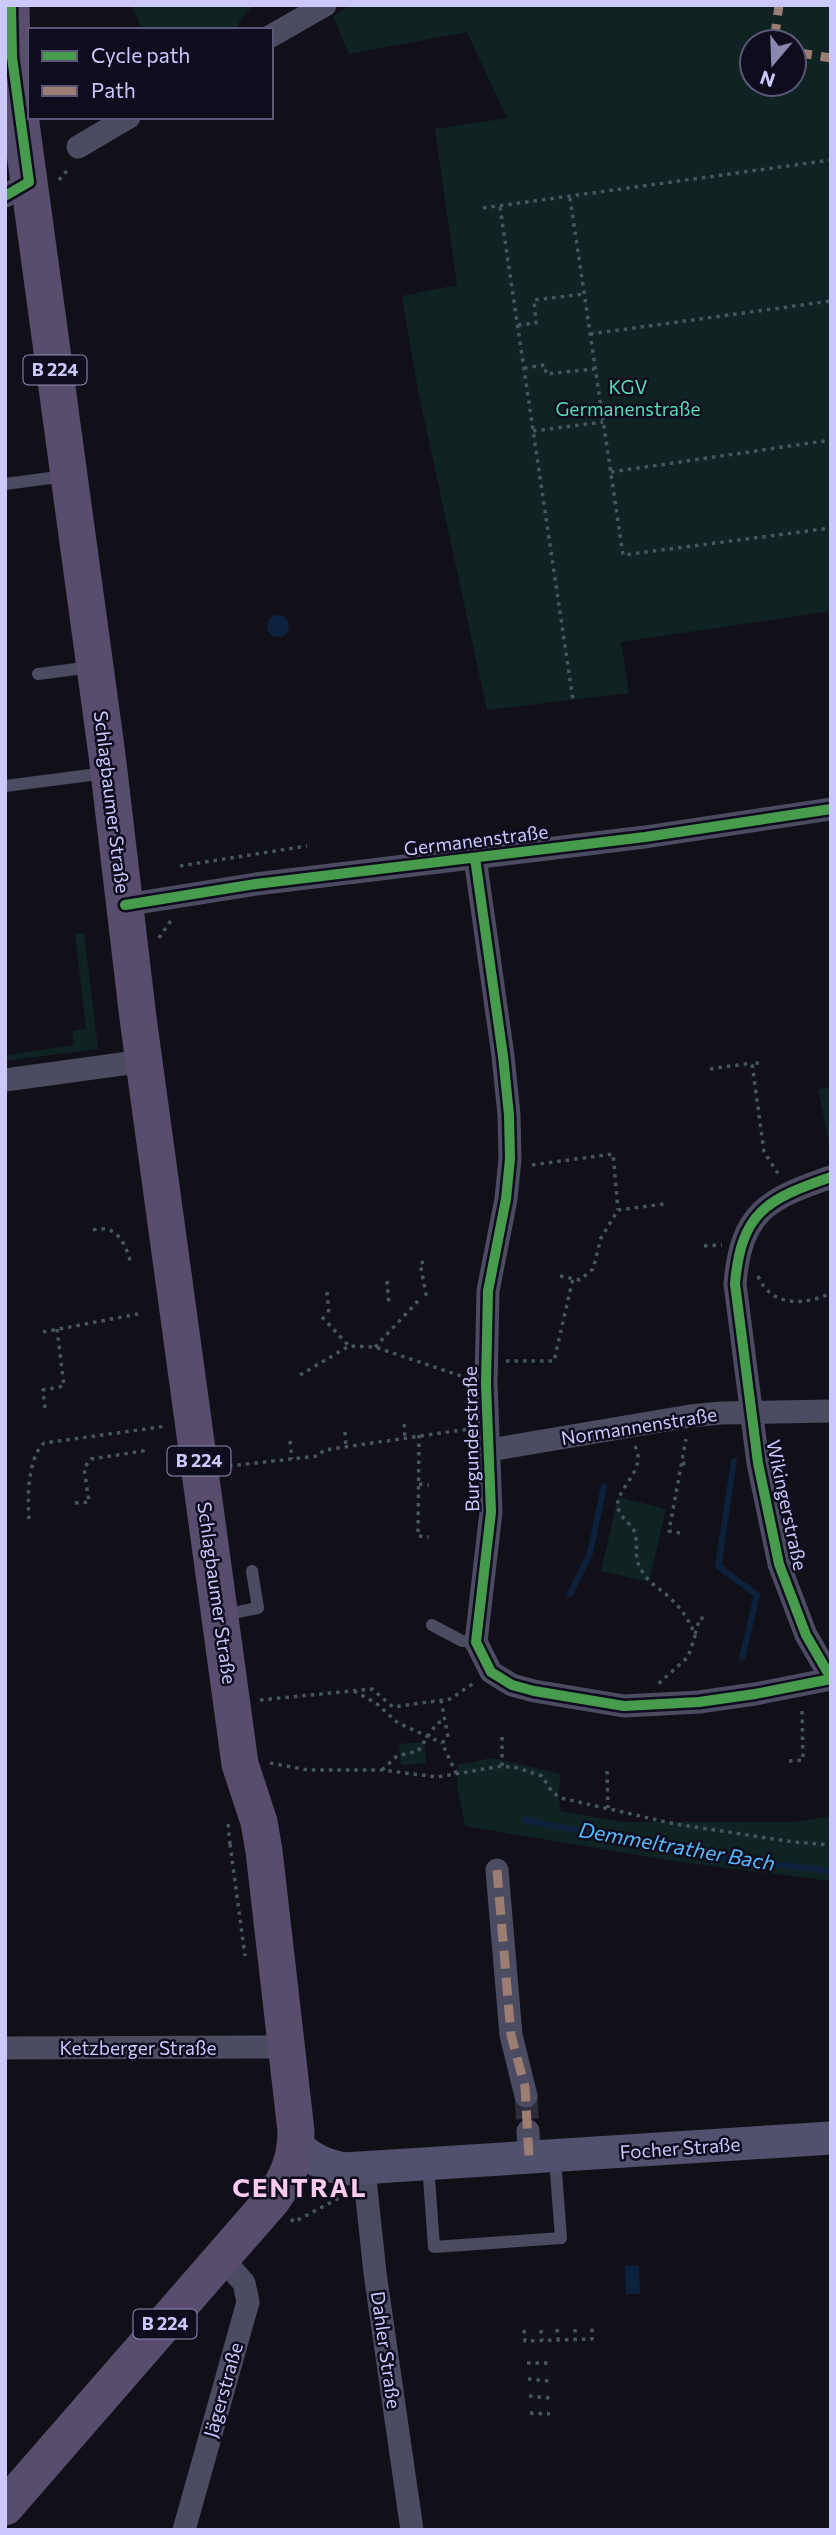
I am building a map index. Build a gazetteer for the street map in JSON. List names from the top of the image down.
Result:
{
  "streets": {
    "main road": ["B 224", "Schlagbaumer Straße", "Focher Straße"],
    "street": [
      "Germanenstraße",
      "Normannenstraße",
      "Burgunderstraße",
      "Wikingerstraße",
      "Ketzberger Straße",
      "Dahler Straße",
      "Jägerstraße"
    ]
  },
  "crossings": [
    ["B 224", "Schlagbaumer Straße"],
    ["B 224", "Focher Straße"],
    ["B 224", "Jägerstraße"],
    ["Schlagbaumer Straße", "Germanenstraße"],
    ["Schlagbaumer Straße", "Ketzberger Straße"],
    ["Schlagbaumer Straße", "Focher Straße"],
    ["Germanenstraße", "Burgunderstraße"],
    ["Normannenstraße", "Burgunderstraße"],
    ["Normannenstraße", "Wikingerstraße"],
    ["Focher Straße", "Dahler Straße"]
  ],
  "districts": ["CENTRAL"],
  "water": ["Demmeltrather Bach"],
  "parks": ["KGV Germanenstraße"],
  "legend": ["Cycle path", "Path"],
  "north": "bottom"
}
